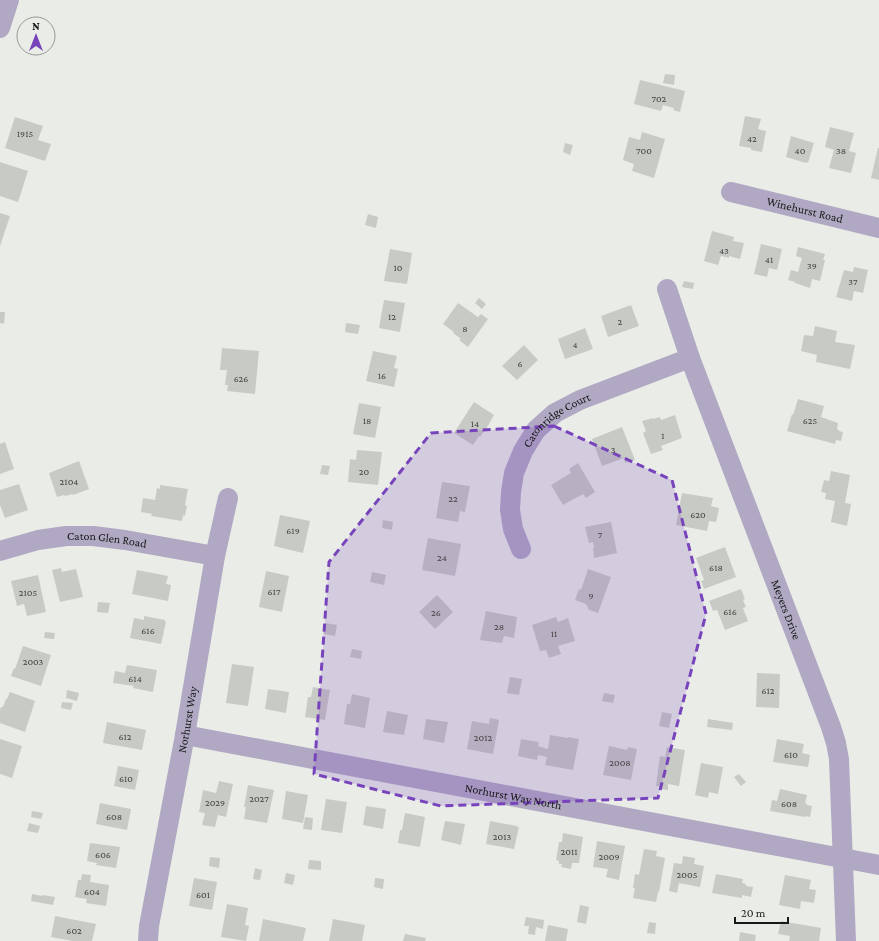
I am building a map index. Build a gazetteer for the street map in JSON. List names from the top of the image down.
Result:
{
  "streets": {
    "street": [
      "Winehurst Road",
      "Catonridge Court",
      "Caton Glen Road",
      "Meyers Drive",
      "Norhurst Way",
      "Norhurst Way North"
    ]
  },
  "crossings": [
    ["Catonridge Court", "Meyers Drive"],
    ["Caton Glen Road", "Norhurst Way"],
    ["Meyers Drive", "Norhurst Way North"],
    ["Norhurst Way", "Norhurst Way North"]
  ],
  "house_numbers": [
    "702",
    "1915",
    "42",
    "700",
    "40",
    "38",
    "43",
    "41",
    "39",
    "10",
    "37",
    "12",
    "2",
    "8",
    "4",
    "6",
    "16",
    "626",
    "18",
    "625",
    "14",
    "1",
    "3",
    "20",
    "2104",
    "22",
    "620",
    "619",
    "7",
    "24",
    "618",
    "617",
    "2105",
    "9",
    "616",
    "26",
    "28",
    "616",
    "11",
    "2003",
    "614",
    "612",
    "612",
    "2012",
    "610",
    "2008",
    "610",
    "2027",
    "2029",
    "608",
    "608",
    "2013",
    "2011",
    "606",
    "2009",
    "2005",
    "604",
    "601",
    "602"
  ],
  "scale_bar": "20 m",
  "north": "top"
}
